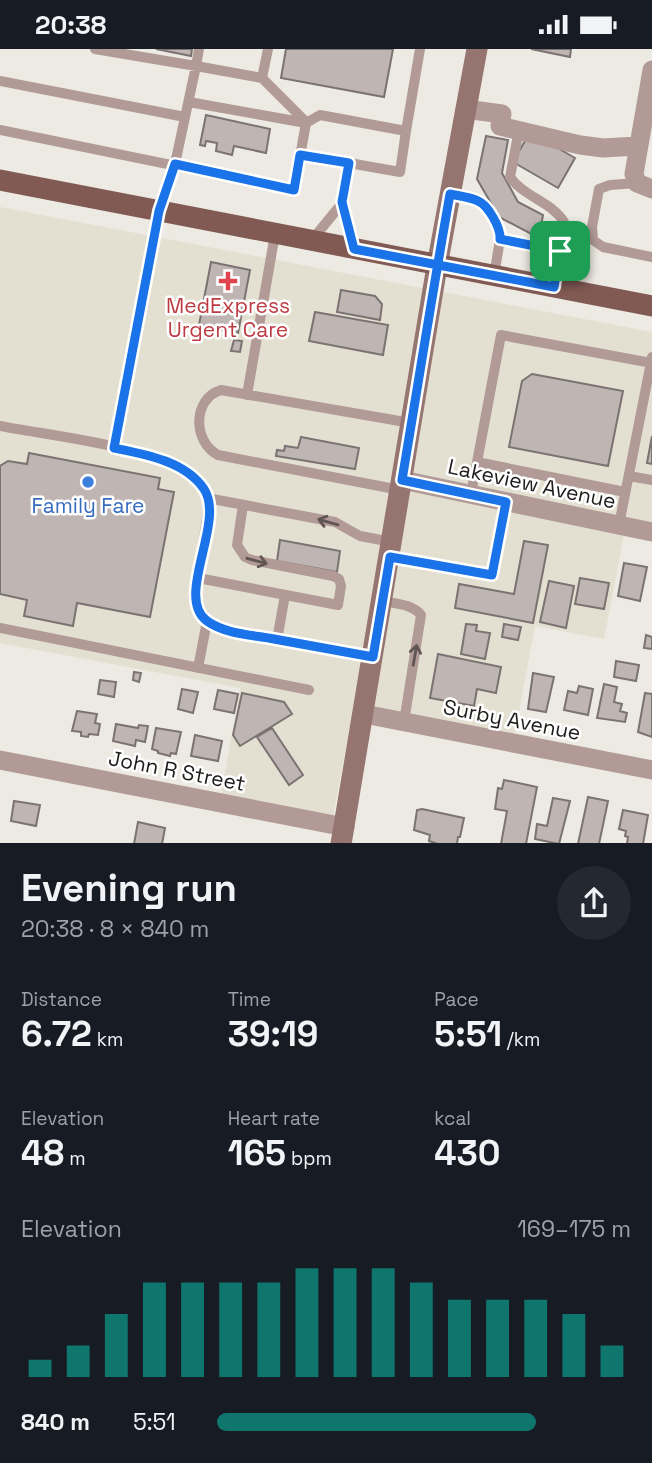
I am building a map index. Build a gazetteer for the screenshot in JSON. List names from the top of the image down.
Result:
{
  "streets": {
    "street": ["Lakeview Avenue", "Surby Avenue", "John R Street"]
  },
  "places": {
    "health": ["MedExpress Urgent Care"],
    "other": ["Family Fare"]
  },
  "page": {
    "status": "20:38",
    "heading": ["Evening run", "20:38 · 8 × 840 m"],
    "stats": [
      ["Distance", "6.72 km"],
      ["Time", "39:19"],
      ["Pace", "5:51 /km"],
      ["Elevation", "48 m"],
      ["Heart rate", "165 bpm"],
      ["kcal", "430"]
    ],
    "chart": ["Elevation", "169–175 m"],
    "list": [
      {
        "name": "840 m",
        "note": "5:51"
      }
    ]
  }
}
